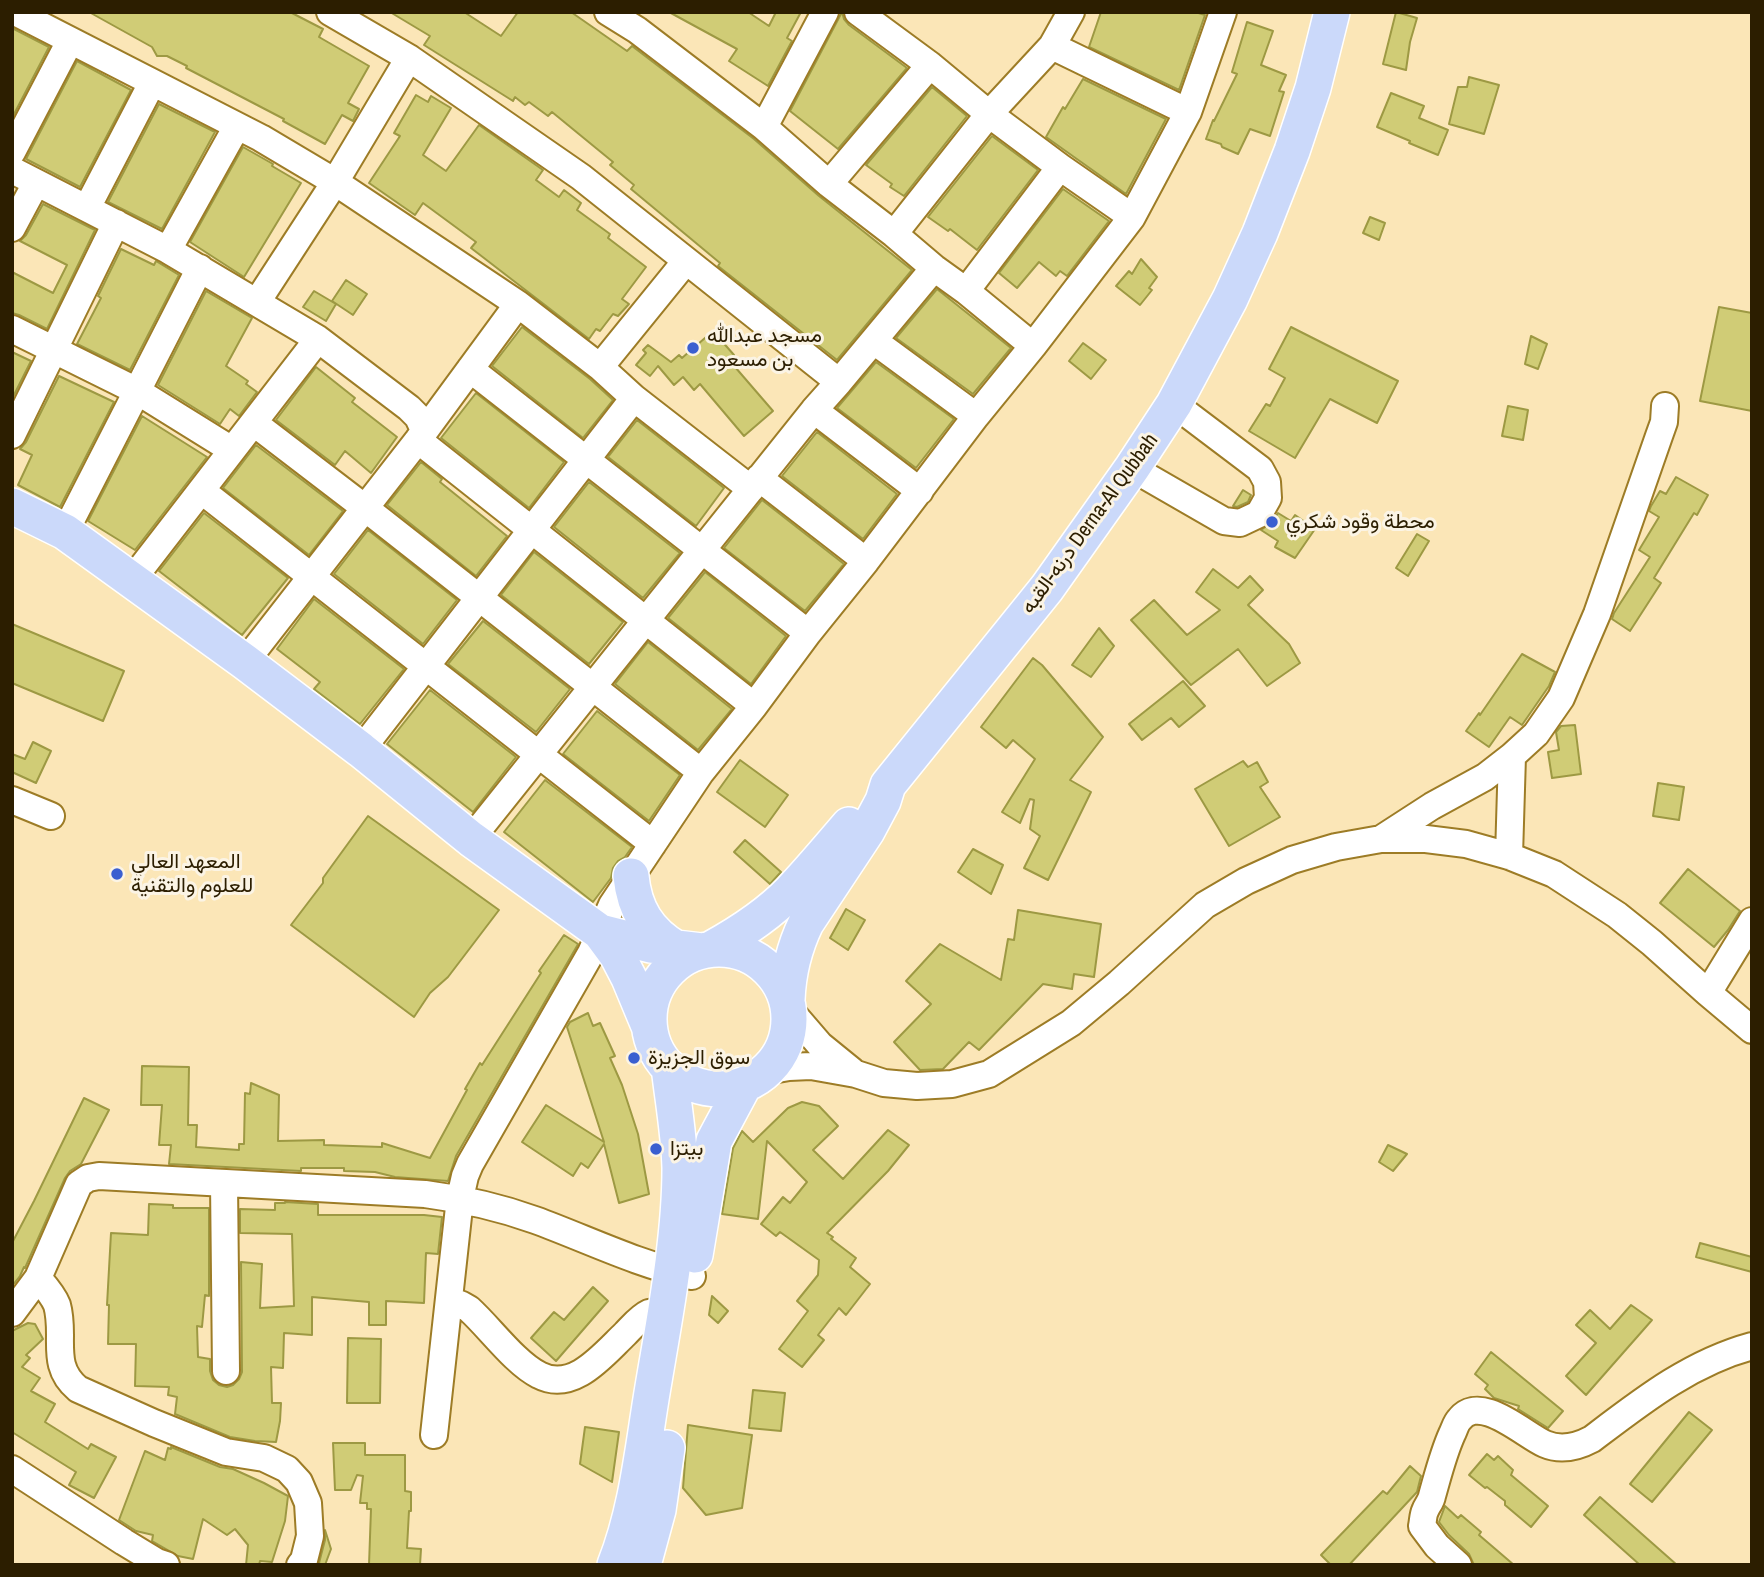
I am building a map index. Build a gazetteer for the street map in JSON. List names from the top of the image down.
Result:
{
  "streets": {
    "main road": ["درنه-القبه Derna-Al Qubbah"]
  },
  "places": [
    "مسجد عبدالله بن مسعود",
    "محطة وقود شكري",
    "المعهد العالي للعلوم والتقنية",
    "سوق الجزيزة",
    "بيتزا"
  ]
}
